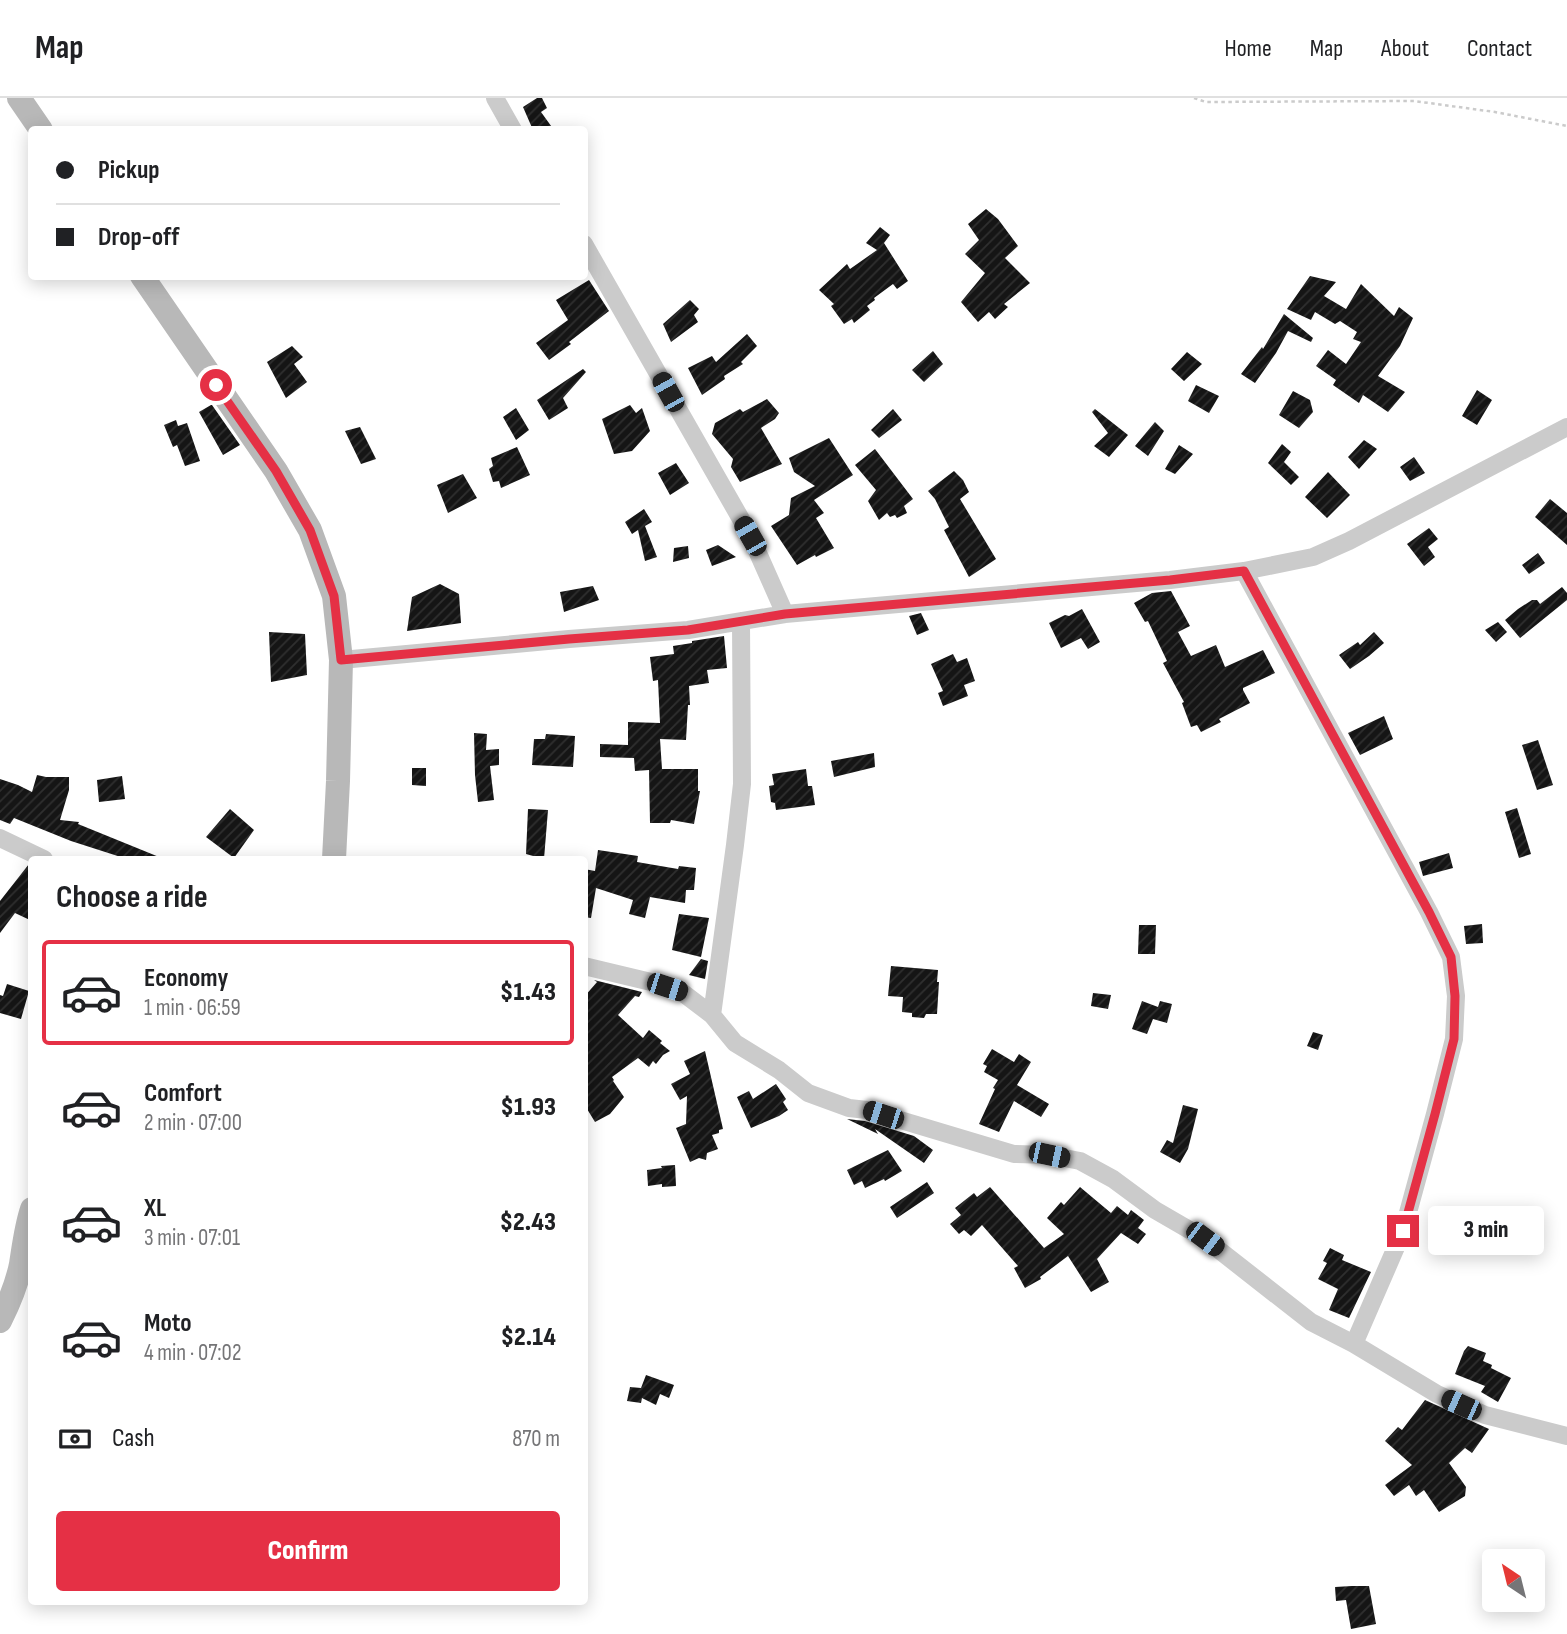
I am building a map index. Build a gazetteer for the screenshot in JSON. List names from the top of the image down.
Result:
{
  "north": "top left",
  "page": {
    "header": "Map",
    "nav": [
      "Home",
      "Map",
      "About",
      "Contact"
    ],
    "banner": ["Pickup", "Drop-off"],
    "heading": "Choose a ride",
    "list": [
      {
        "name": "Economy",
        "note": "1 min · 06:59",
        "value": "$1.43"
      },
      {
        "name": "Comfort",
        "note": "2 min · 07:00",
        "value": "$1.93"
      },
      {
        "name": "XL",
        "note": "3 min · 07:01",
        "value": "$2.43"
      },
      {
        "name": "Moto",
        "note": "4 min · 07:02",
        "value": "$2.14"
      }
    ],
    "bubble": "3 min",
    "pay": ["Cash", "870 m"],
    "buttons": "Confirm"
  }
}
